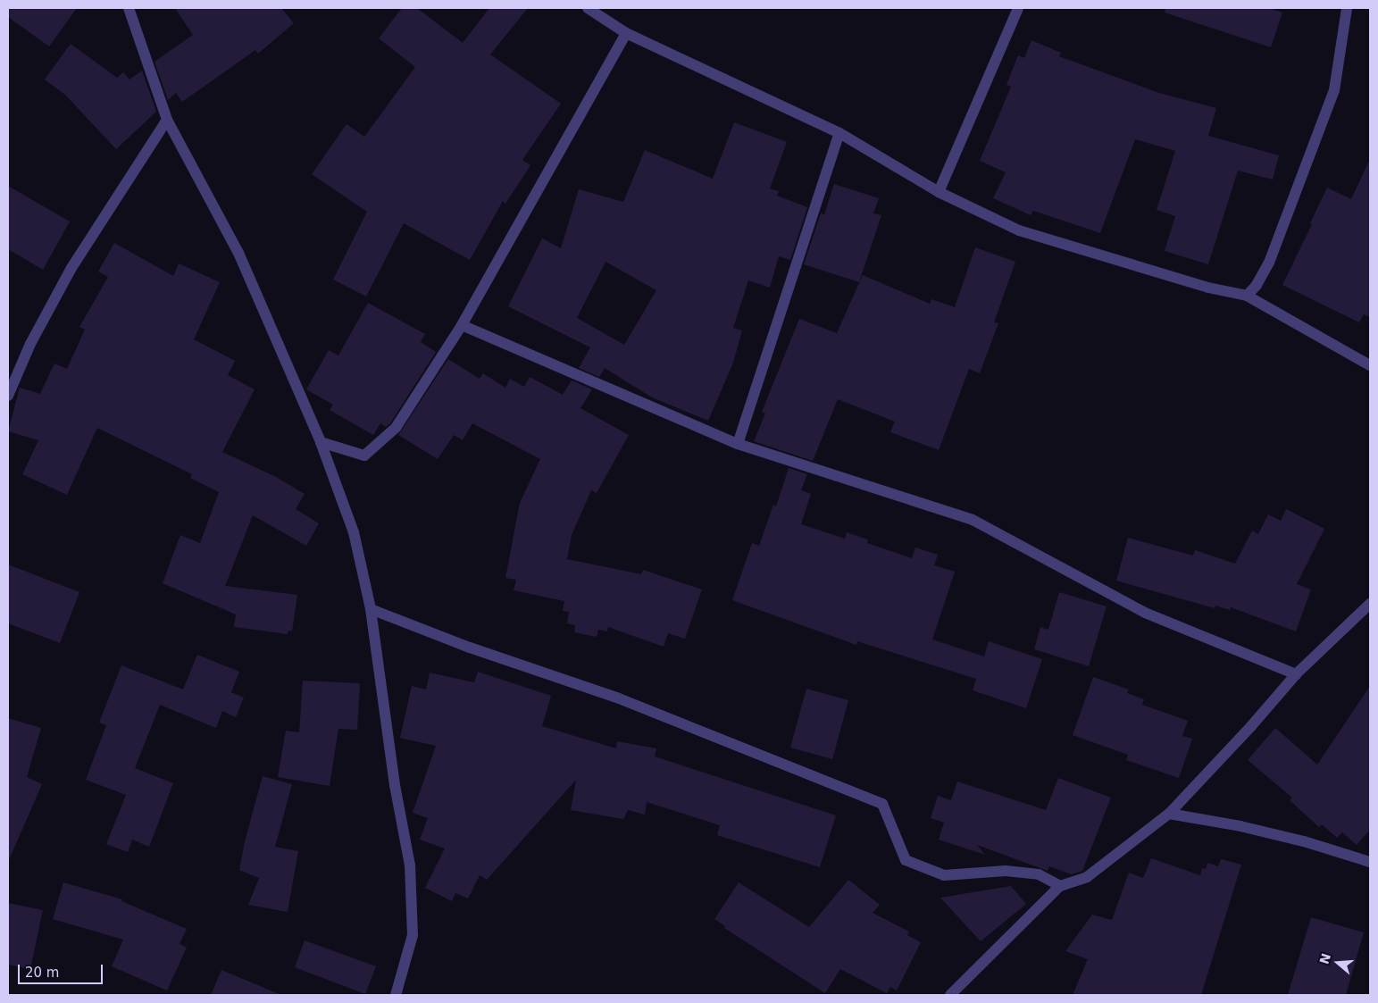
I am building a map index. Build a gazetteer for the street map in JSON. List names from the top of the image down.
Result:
{
  "scale_bar": "20 m",
  "north": "left"
}
